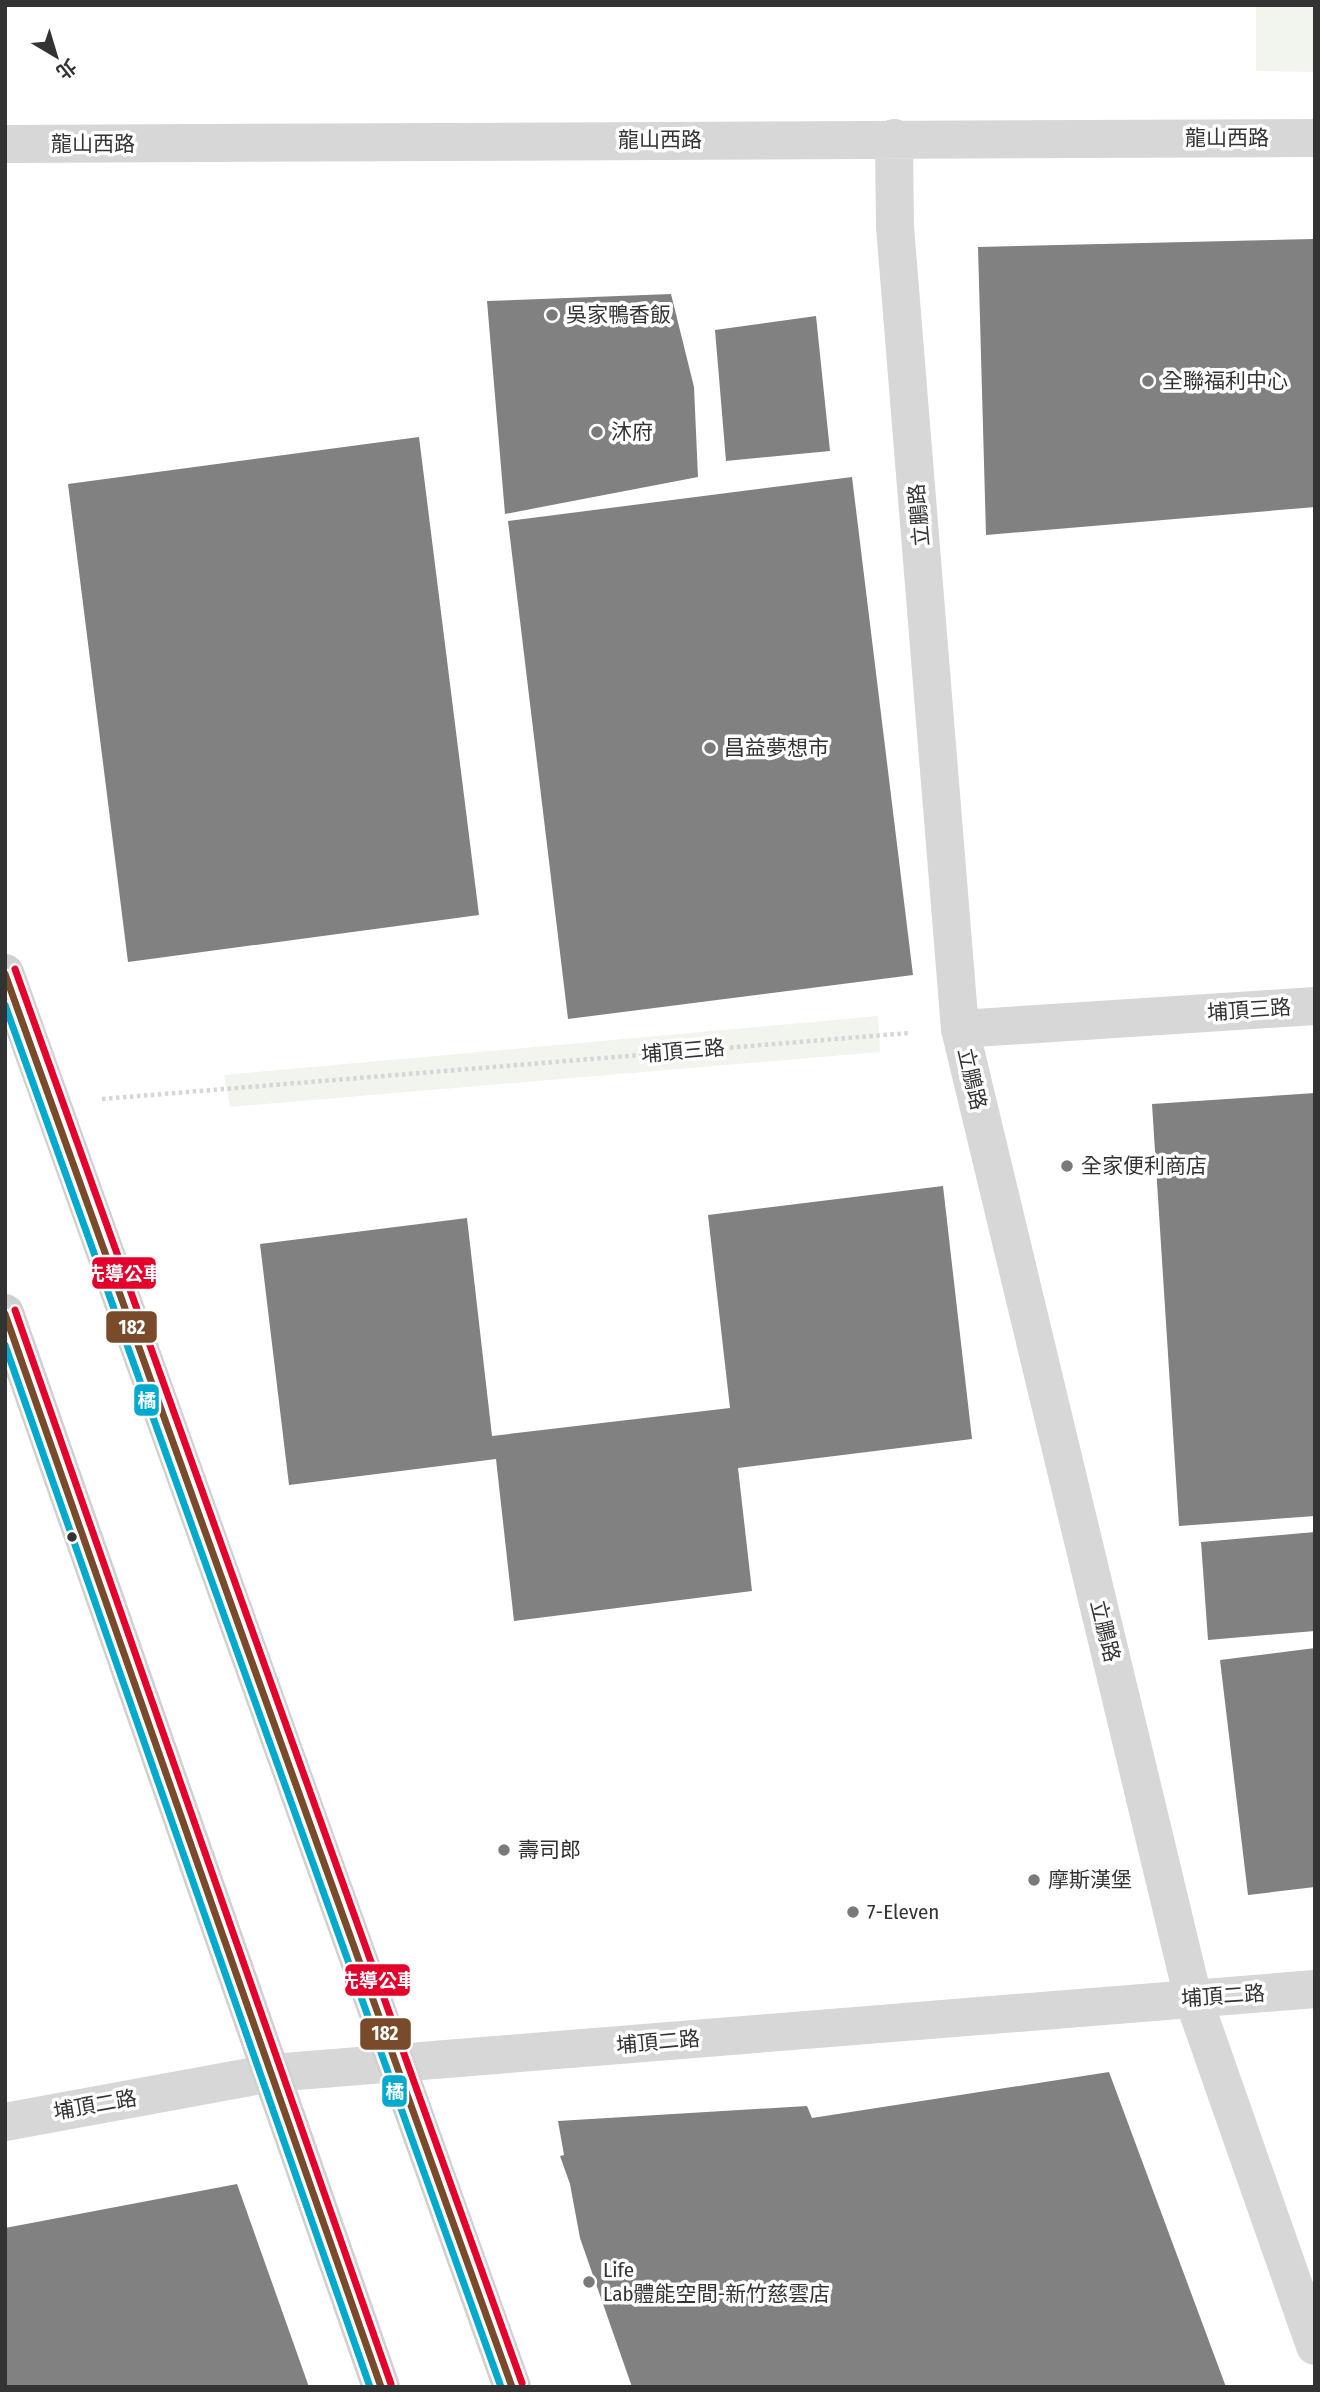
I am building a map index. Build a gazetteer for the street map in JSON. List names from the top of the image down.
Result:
{
  "streets": {
    "street": [
      "龍山西路",
      "立鵬路",
      "埔頂三路",
      "埔頂二路"
    ]
  },
  "crossings": [
    ["龍山西路", "立鵬路"],
    ["立鵬路", "埔頂三路"],
    ["立鵬路", "埔頂二路"]
  ],
  "places": [
    "吳家鴨香飯",
    "全聯福利中心",
    "沐府",
    "昌益夢想市",
    "全家便利商店",
    "壽司郎",
    "摩斯漢堡",
    "7-Eleven",
    "Life Lab體能空間-新竹慈雲店"
  ],
  "lines": ["transit line 先導公車", "transit line 182", "transit line 橘"],
  "north": "bottom right"
}
